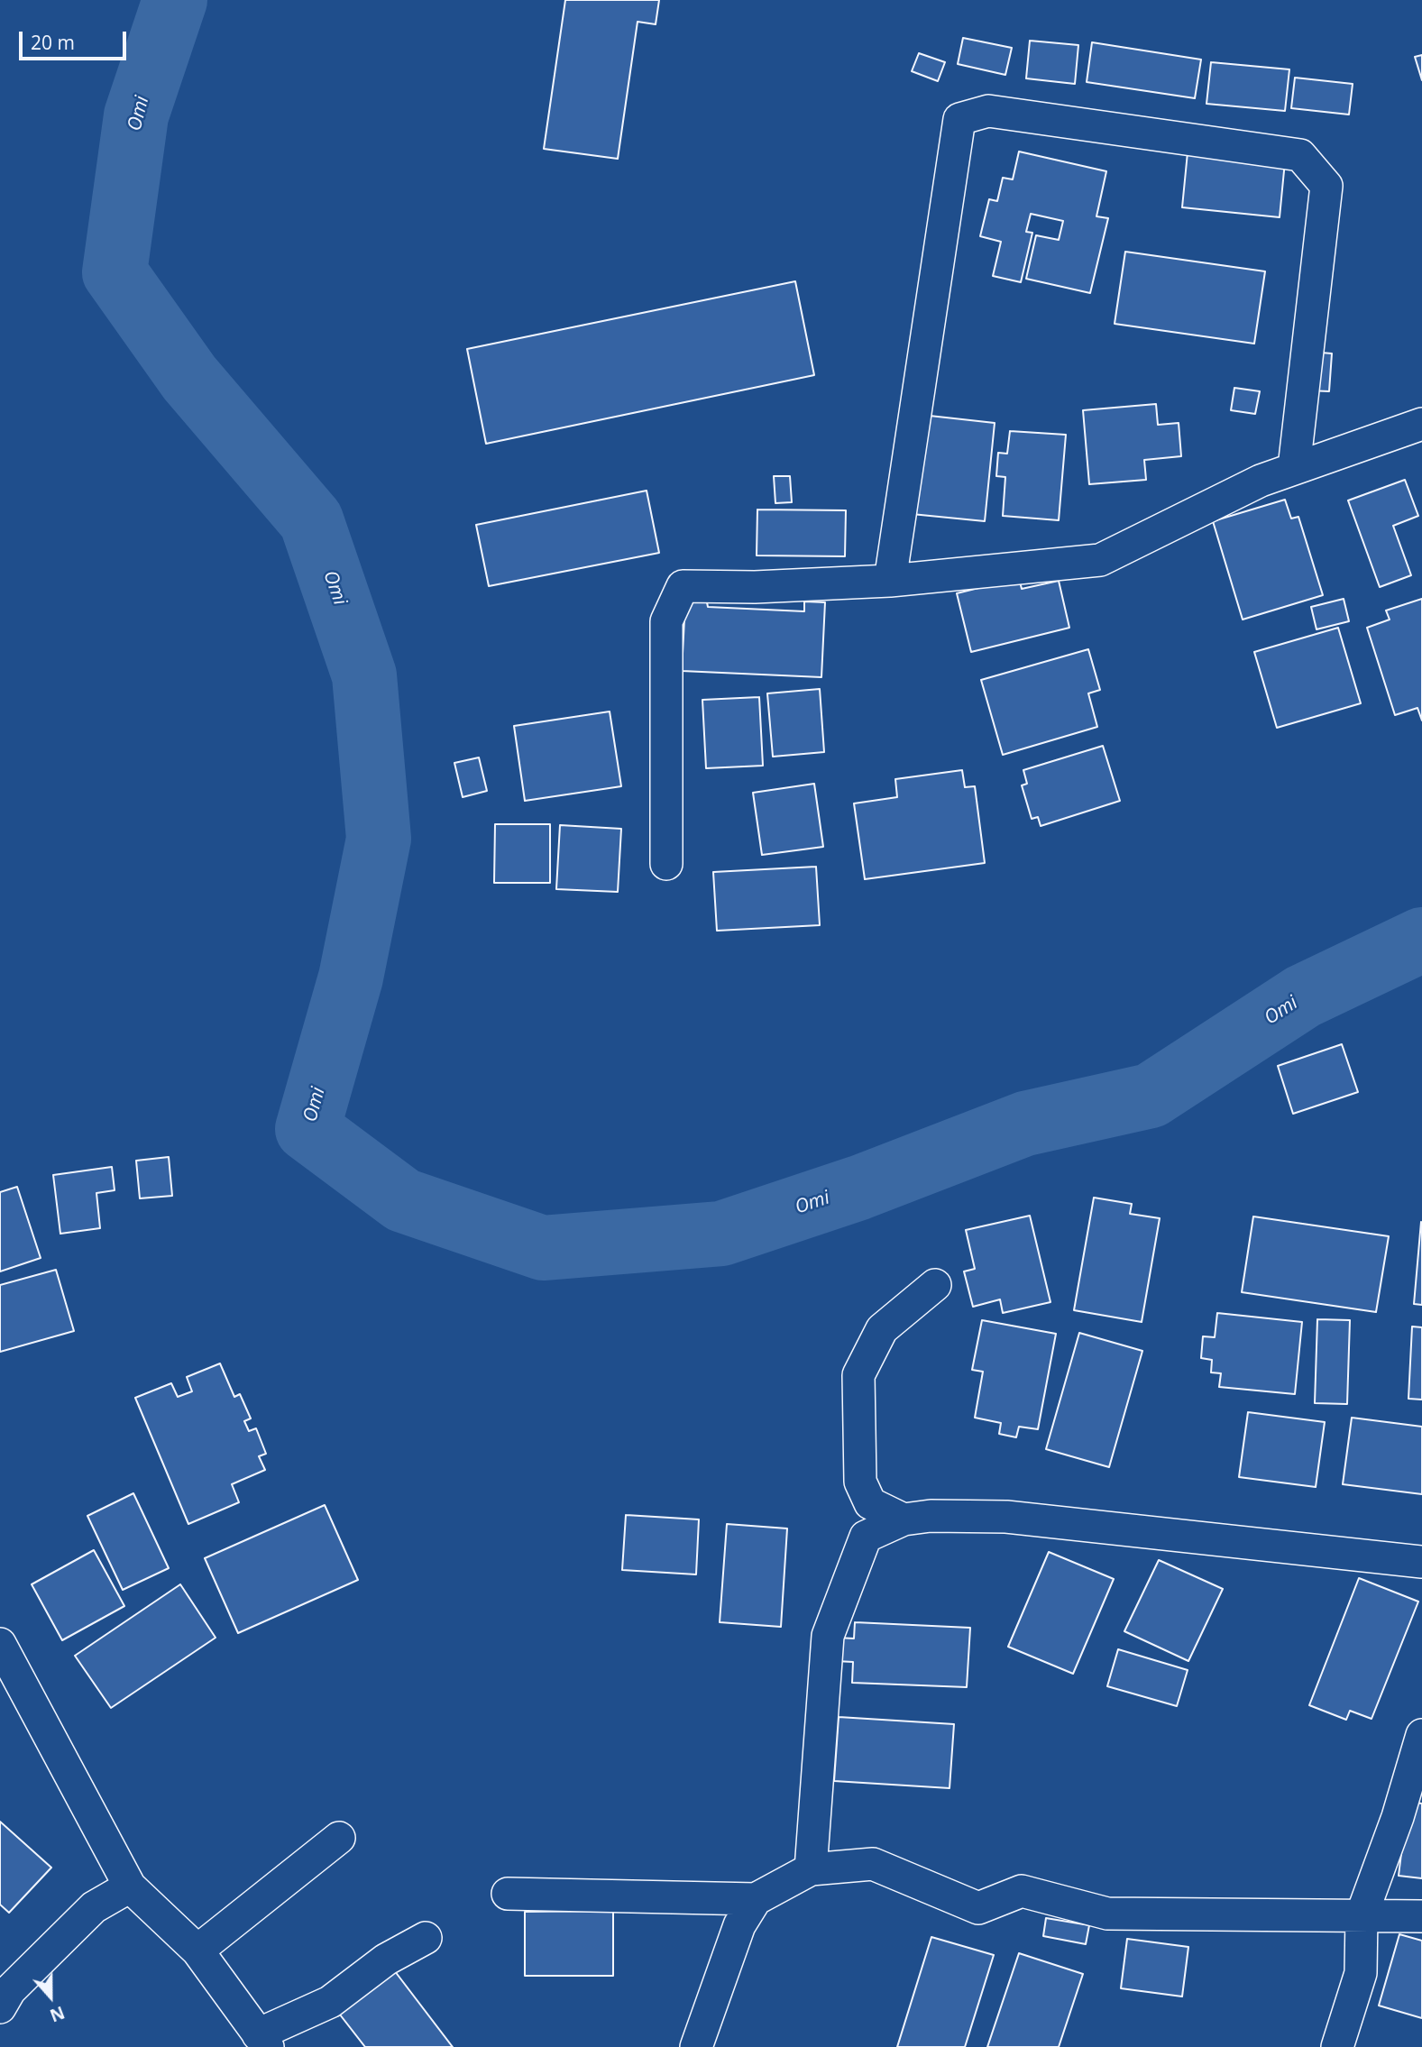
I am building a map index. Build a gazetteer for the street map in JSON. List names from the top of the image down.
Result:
{
  "water": ["Omi"],
  "scale_bar": "20 m",
  "north": "bottom"
}
